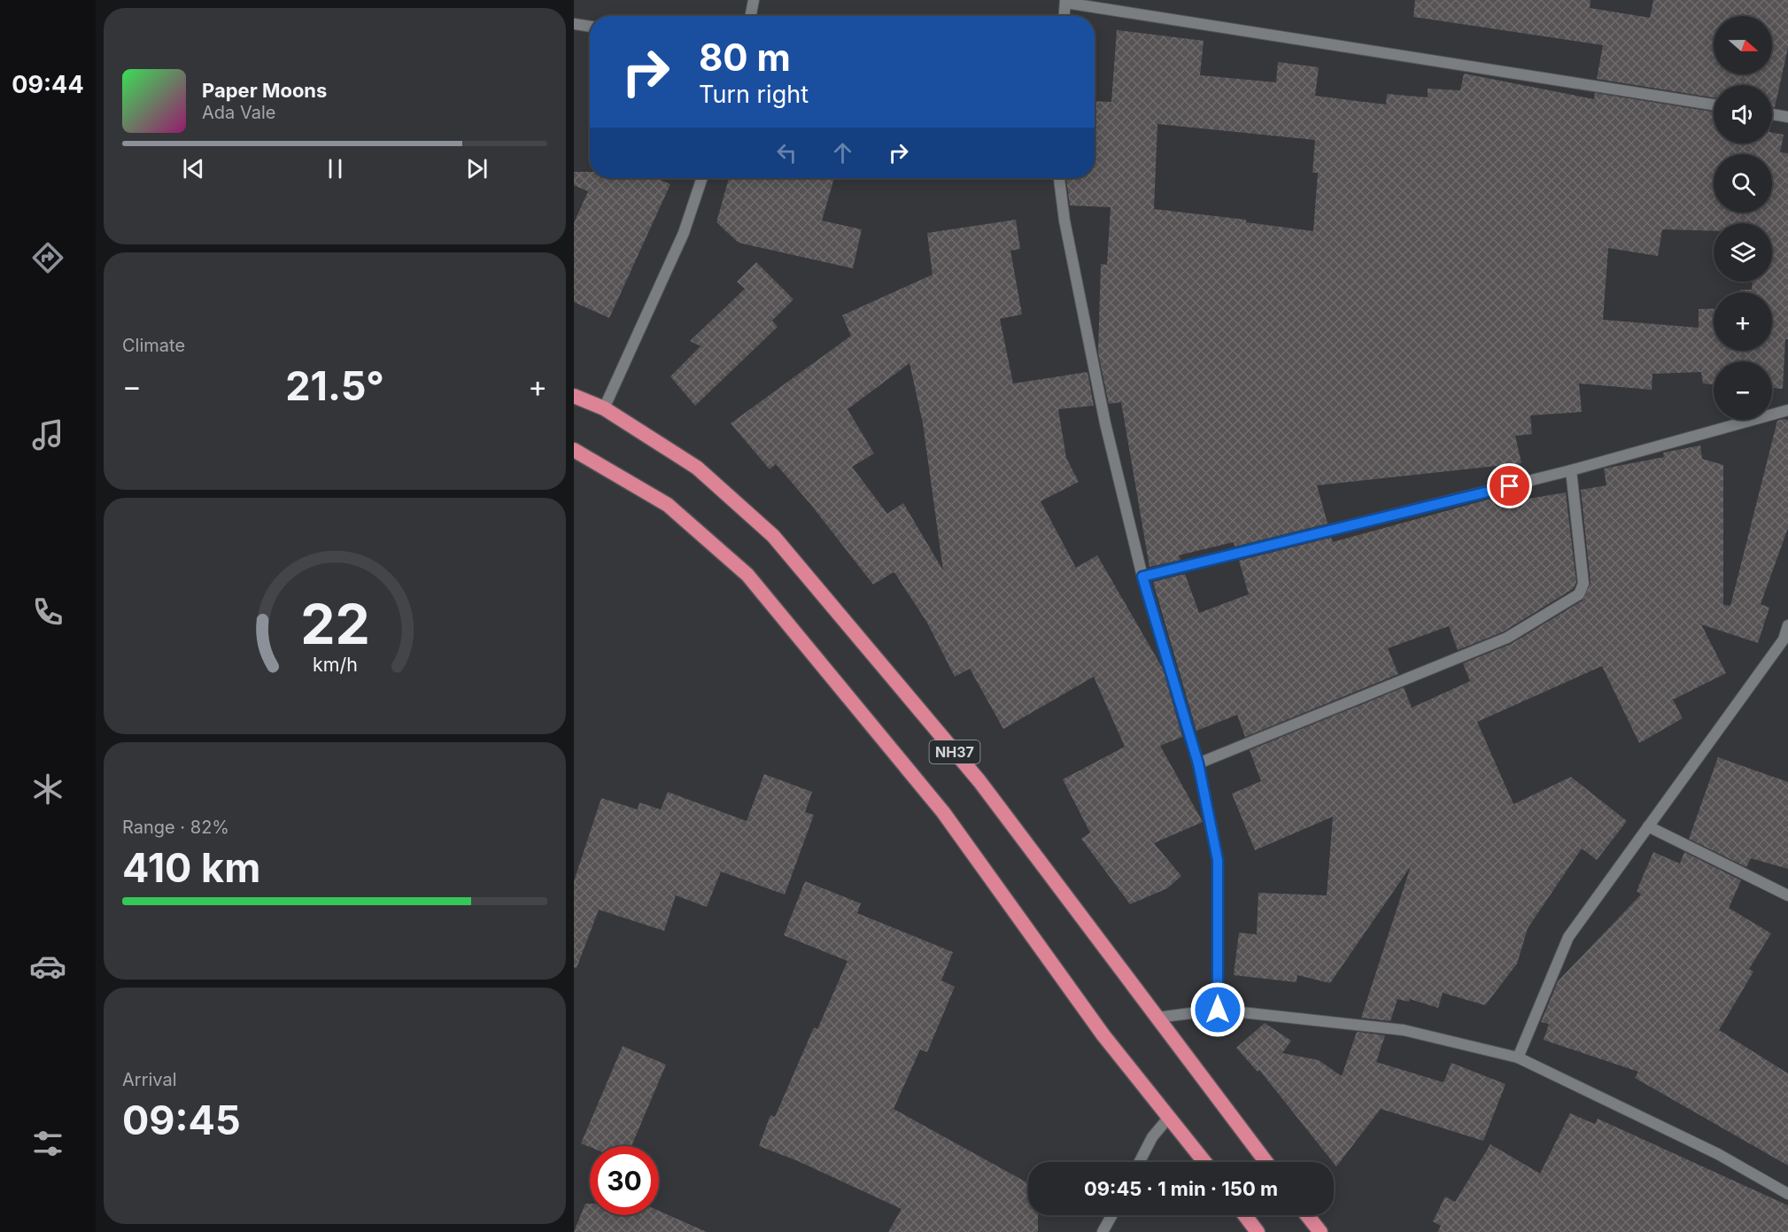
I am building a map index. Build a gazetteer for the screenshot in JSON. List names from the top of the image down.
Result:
{
  "streets": {
    "highway": ["NH37"]
  },
  "north": "right",
  "page": {
    "tabs": "09:44",
    "map_buttons": ["+", "−"],
    "turn": ["80 m", "Turn right"],
    "song": ["Paper Moons", "Ada Vale"],
    "tile": [
      "Climate",
      ["Range · 82%", "410 km"],
      ["Arrival", "09:45"]
    ],
    "heat": ["−", "21.5°", "+"],
    "limit": "30",
    "trip": "09:45 · 1 min · 150 m",
    "gauge": ["22", "km/h"]
  }
}
